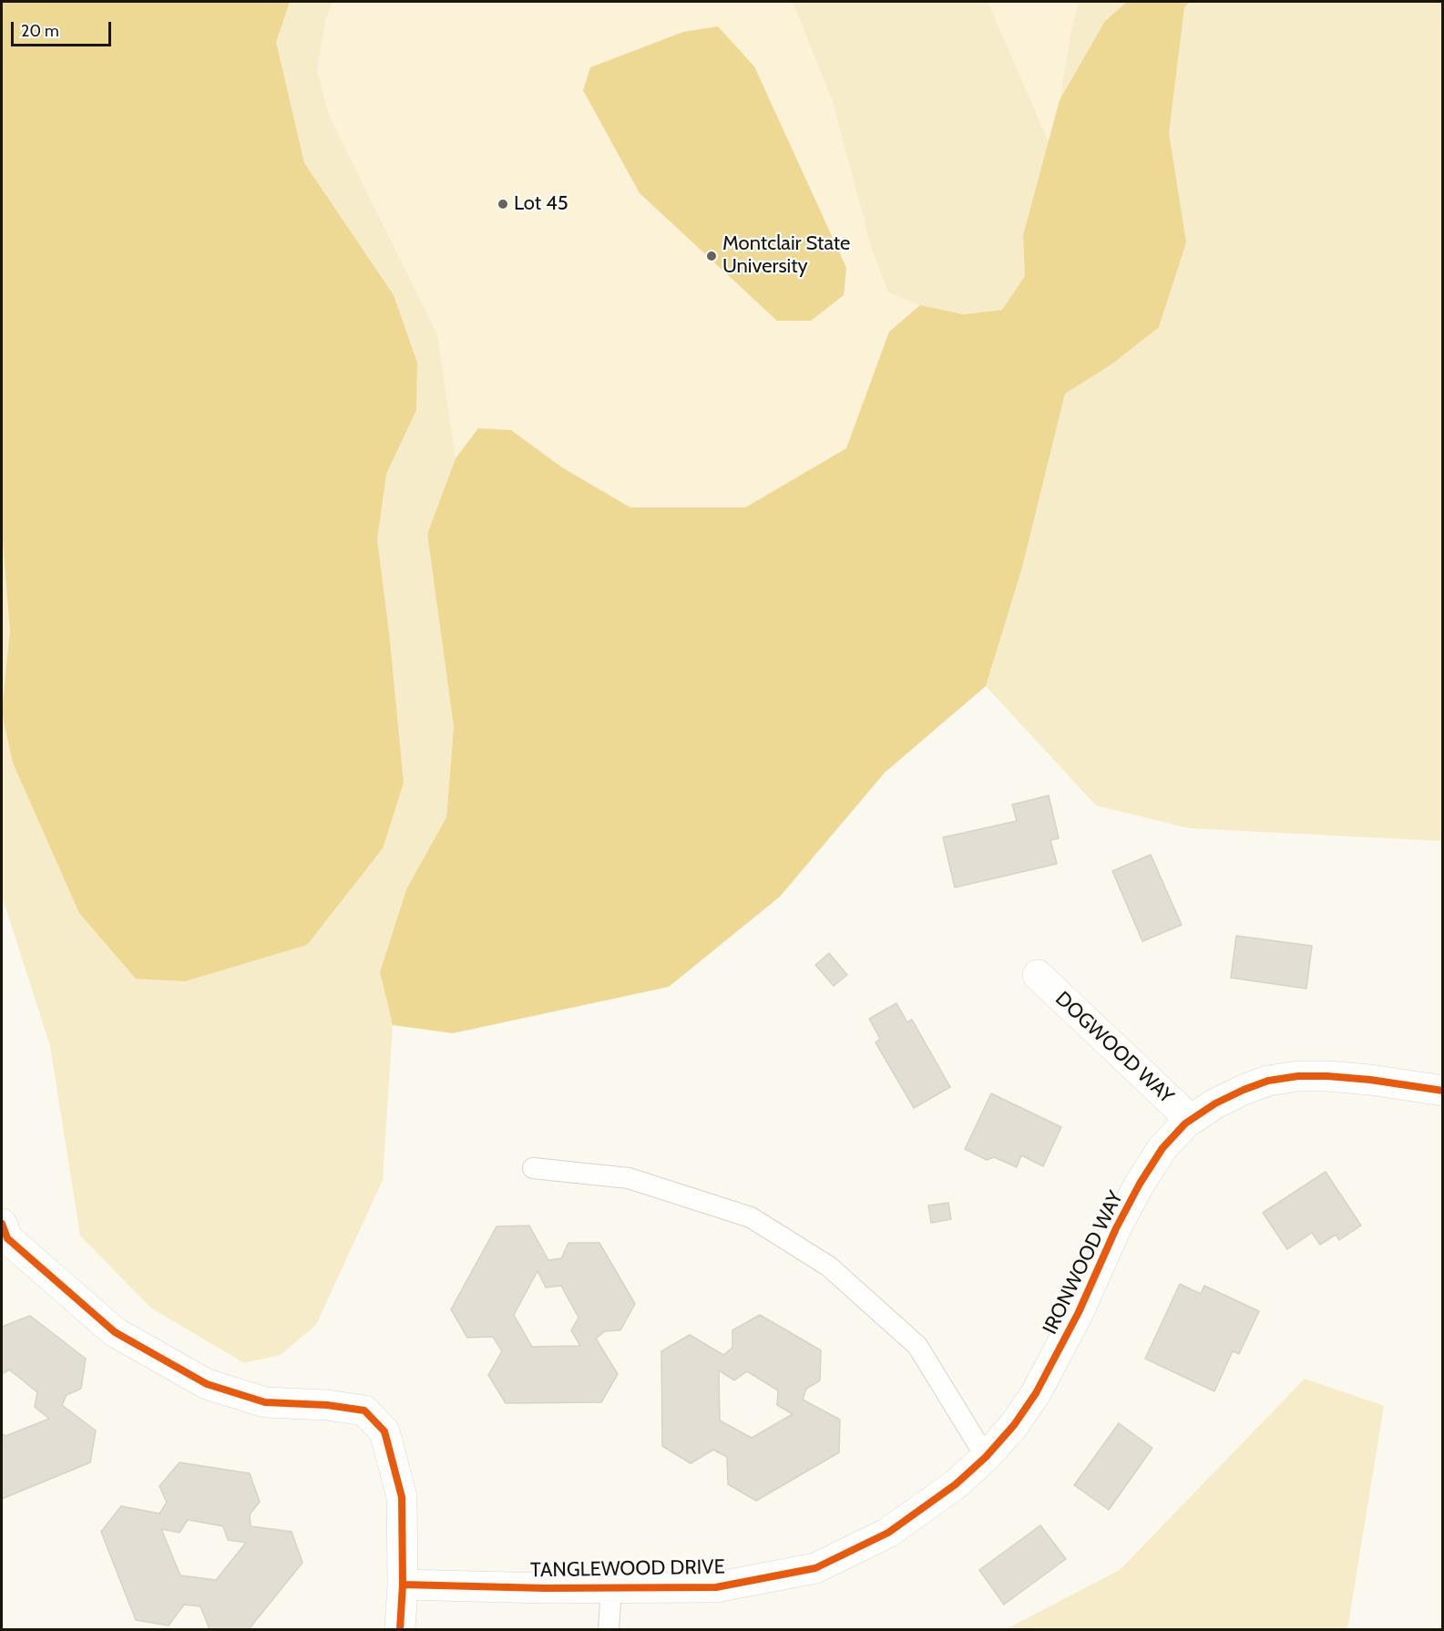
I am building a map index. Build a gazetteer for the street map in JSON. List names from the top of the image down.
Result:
{
  "streets": {
    "street": ["DOGWOOD WAY", "IRONWOOD WAY", "TANGLEWOOD DRIVE"]
  },
  "crossings": [
    ["DOGWOOD WAY", "IRONWOOD WAY"],
    ["IRONWOOD WAY", "TANGLEWOOD DRIVE"]
  ],
  "places": ["Lot 45", "Montclair State University"],
  "scale_bar": "20 m"
}
